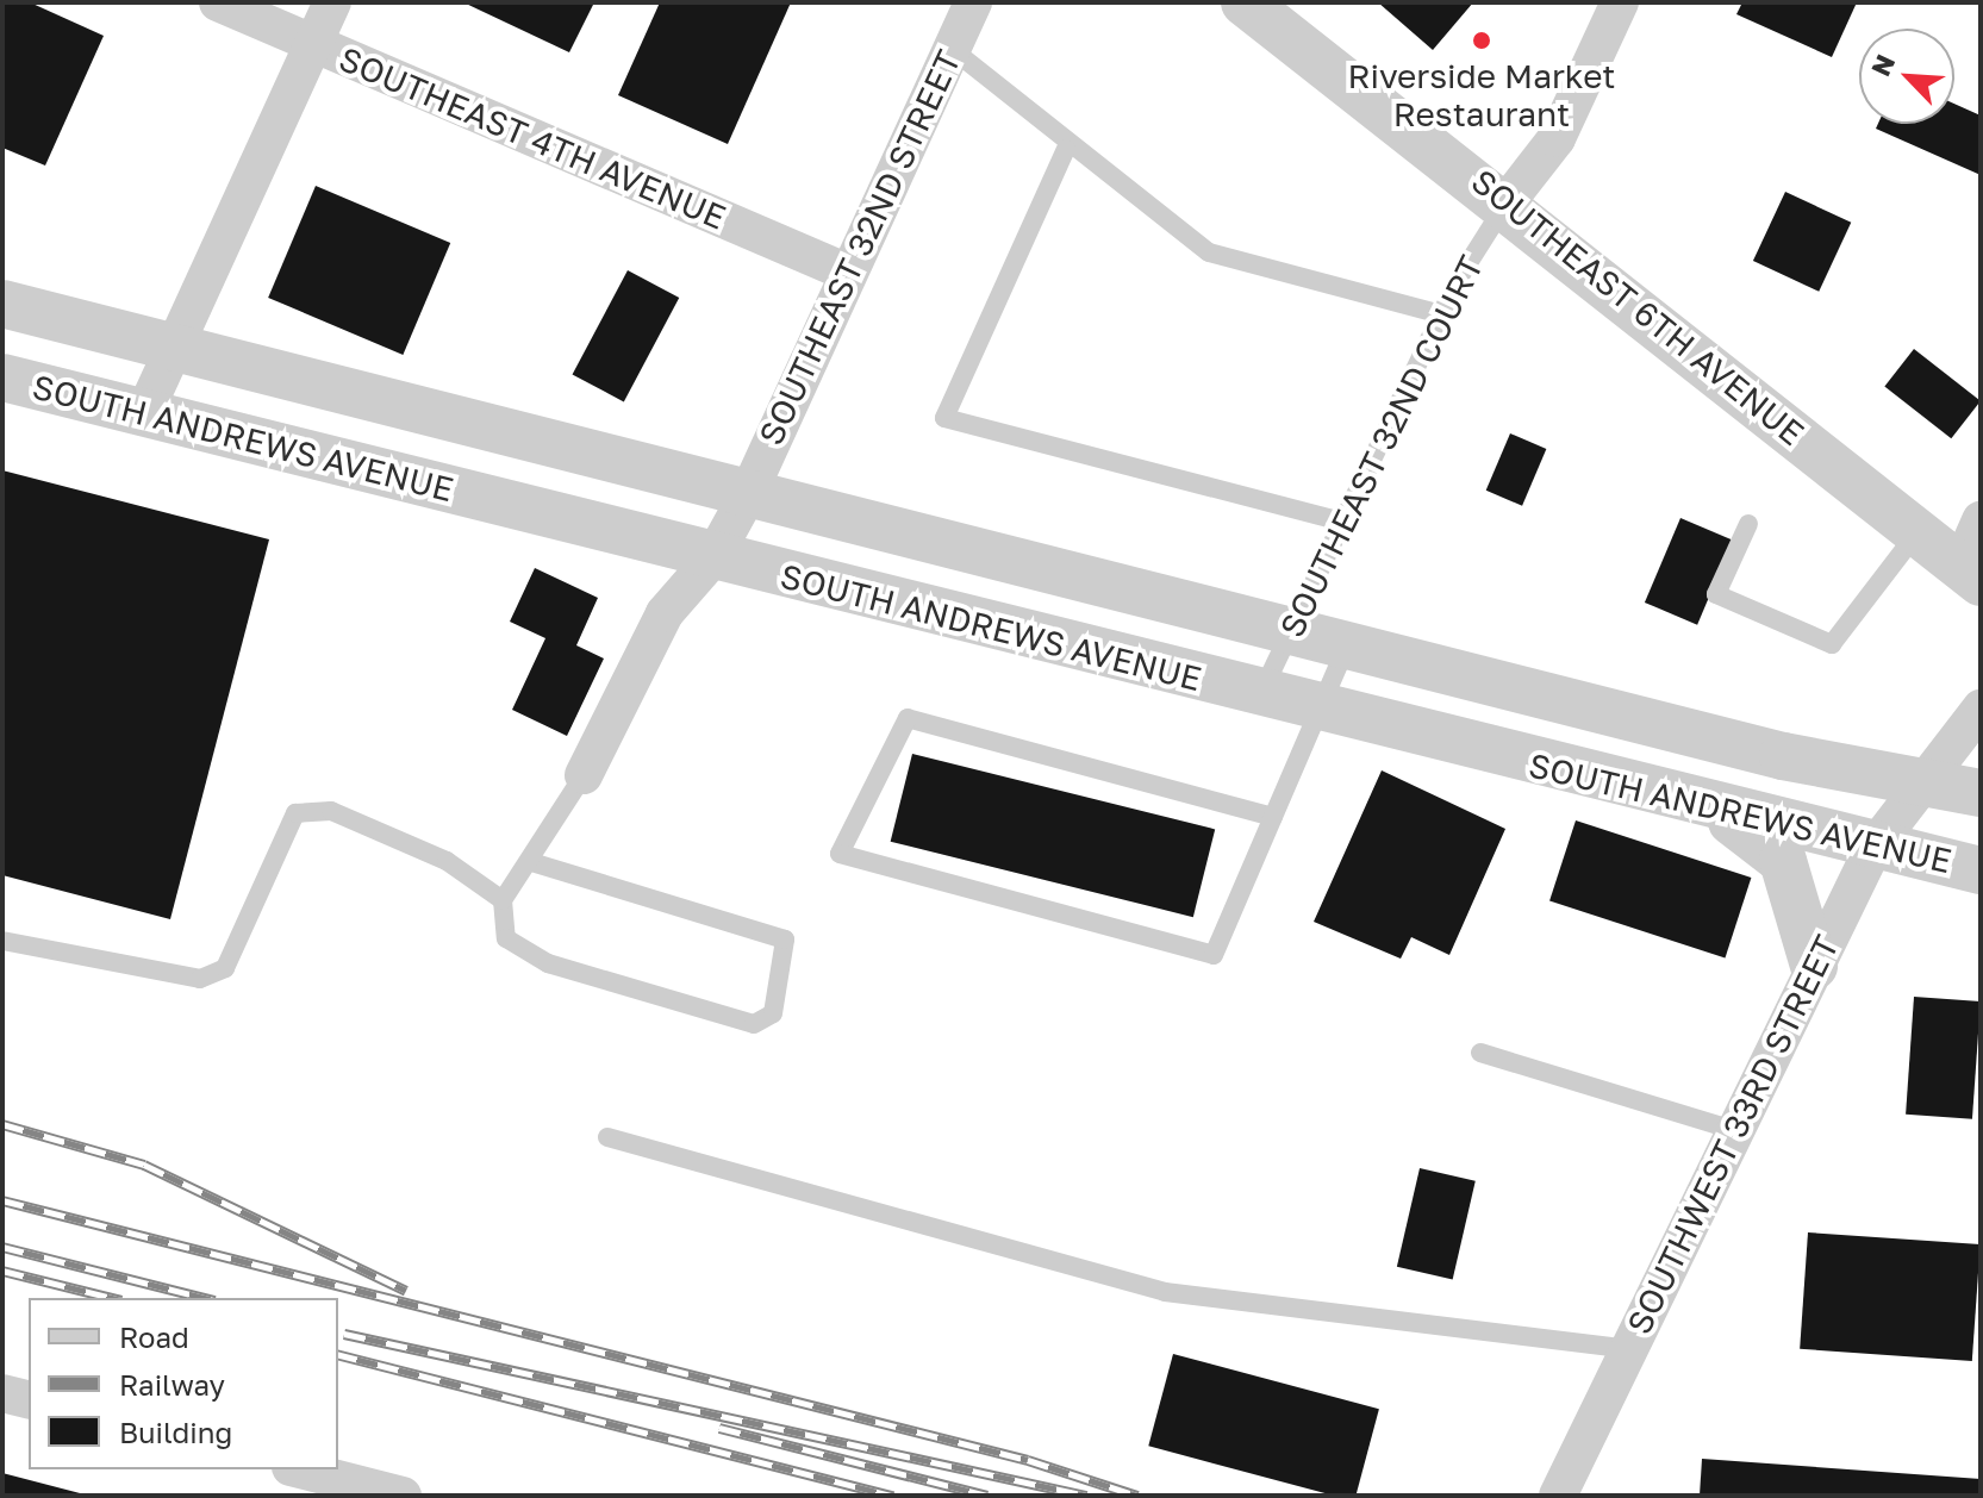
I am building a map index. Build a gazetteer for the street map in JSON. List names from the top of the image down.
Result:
{
  "streets": {
    "street": [
      "SOUTHEAST 4TH AVENUE",
      "SOUTHEAST 32ND STREET",
      "SOUTHEAST 6TH AVENUE",
      "SOUTH ANDREWS AVENUE",
      "SOUTHEAST 32ND COURT",
      "SOUTHWEST 33RD STREET"
    ]
  },
  "crossings": [
    ["SOUTHEAST 4TH AVENUE", "SOUTHEAST 32ND STREET"],
    ["SOUTHEAST 32ND STREET", "SOUTH ANDREWS AVENUE"],
    ["SOUTHEAST 6TH AVENUE", "SOUTHEAST 32ND COURT"],
    ["SOUTH ANDREWS AVENUE", "SOUTHEAST 32ND COURT"],
    ["SOUTH ANDREWS AVENUE", "SOUTHWEST 33RD STREET"]
  ],
  "places": ["Riverside Market Restaurant"],
  "legend": ["Road", "Railway", "Building"],
  "north": "top left"
}
